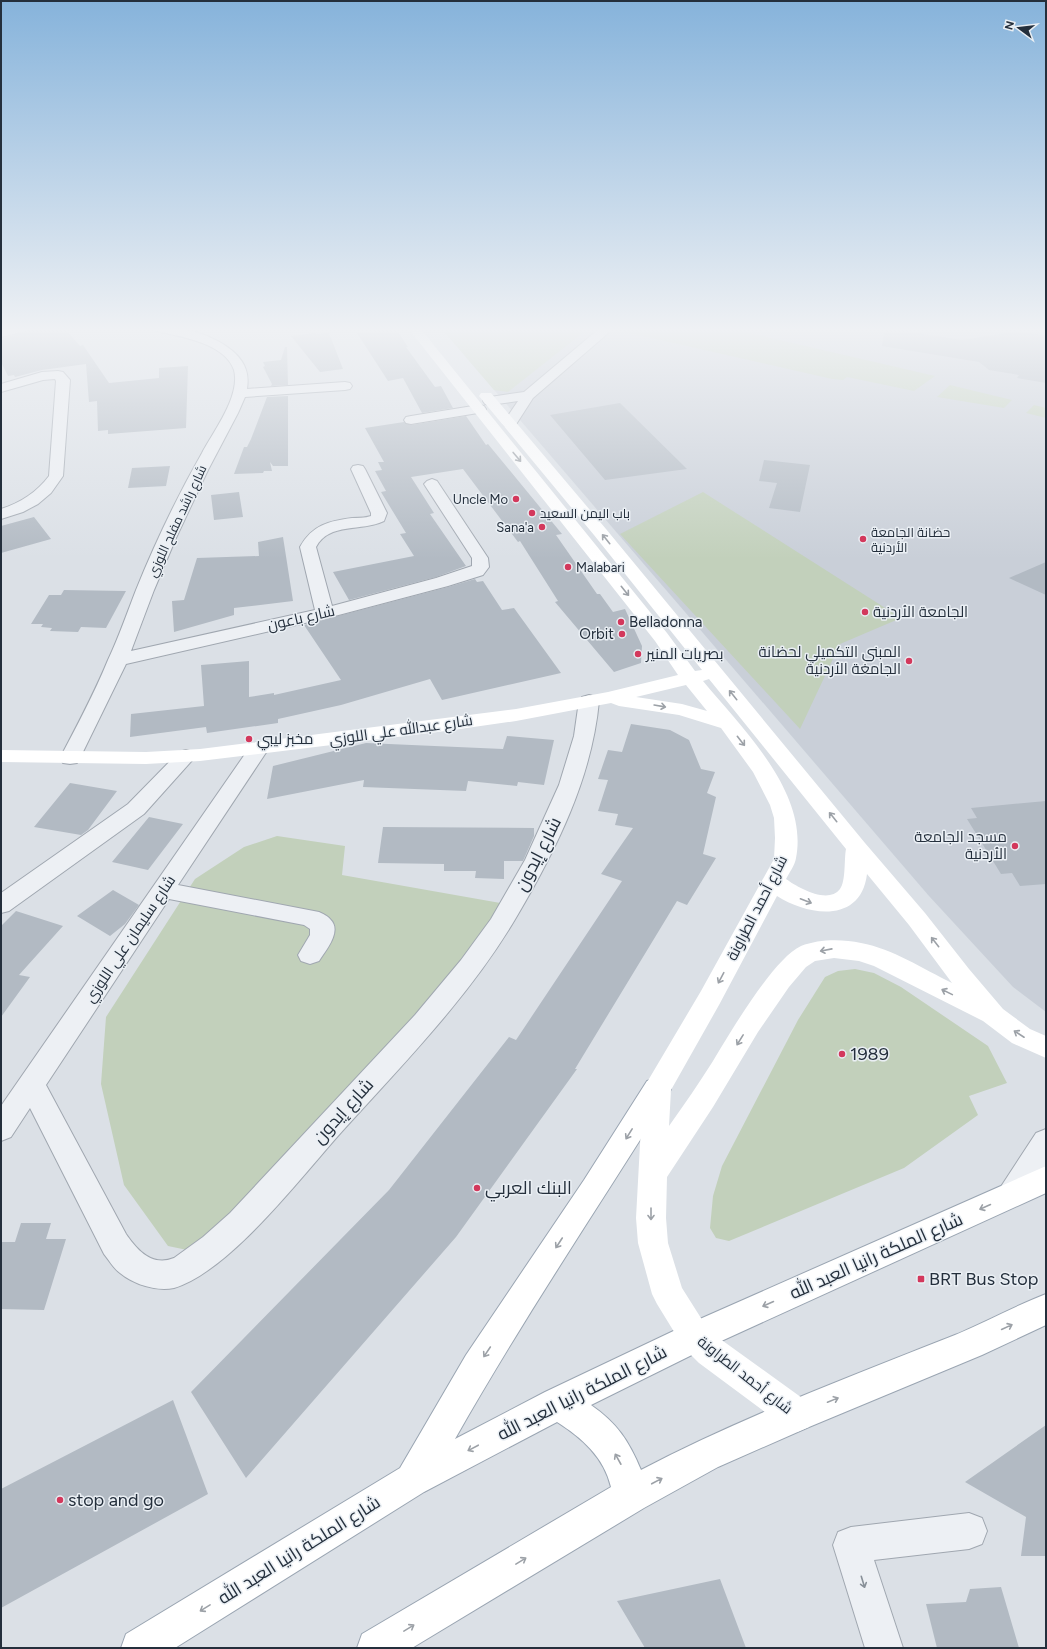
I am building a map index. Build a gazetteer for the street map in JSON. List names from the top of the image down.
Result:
{
  "streets": {
    "street": [
      "شارع راشد مفلح اللوزي",
      "شارع باعون",
      "شارع عبدالله علي اللوزي",
      "شارع إيدون",
      "شارع أحمد الطراونة",
      "شارع سليمان علي اللوزي",
      "شارع الملكة رانيا العبد الله"
    ]
  },
  "crossings": [
    ["شارع راشد مفلح اللوزي", "شارع باعون"],
    ["شارع راشد مفلح اللوزي", "شارع عبدالله علي اللوزي"],
    ["شارع عبدالله علي اللوزي", "شارع إيدون"],
    ["شارع عبدالله علي اللوزي", "شارع أحمد الطراونة"],
    ["شارع عبدالله علي اللوزي", "شارع سليمان علي اللوزي"],
    ["شارع إيدون", "شارع سليمان علي اللوزي"],
    ["شارع أحمد الطراونة", "شارع الملكة رانيا العبد الله"]
  ],
  "places": {
    "other": [
      "Uncle Mo",
      "باب اليمن السعيد",
      "Sana'a",
      "حضانة الجامعة الأردنية",
      "Malabari",
      "الجامعة الأردنية",
      "Belladonna",
      "Orbit",
      "بصريات المنير",
      "المبنى التكميلي لحضانة الجامغة الأردنية",
      "مخبز ليبي",
      "مسجد الجامعة الأردنية",
      "1989",
      "البنك العربي",
      "stop and go"
    ],
    "transit": ["BRT Bus Stop"]
  },
  "north": "left"
}
